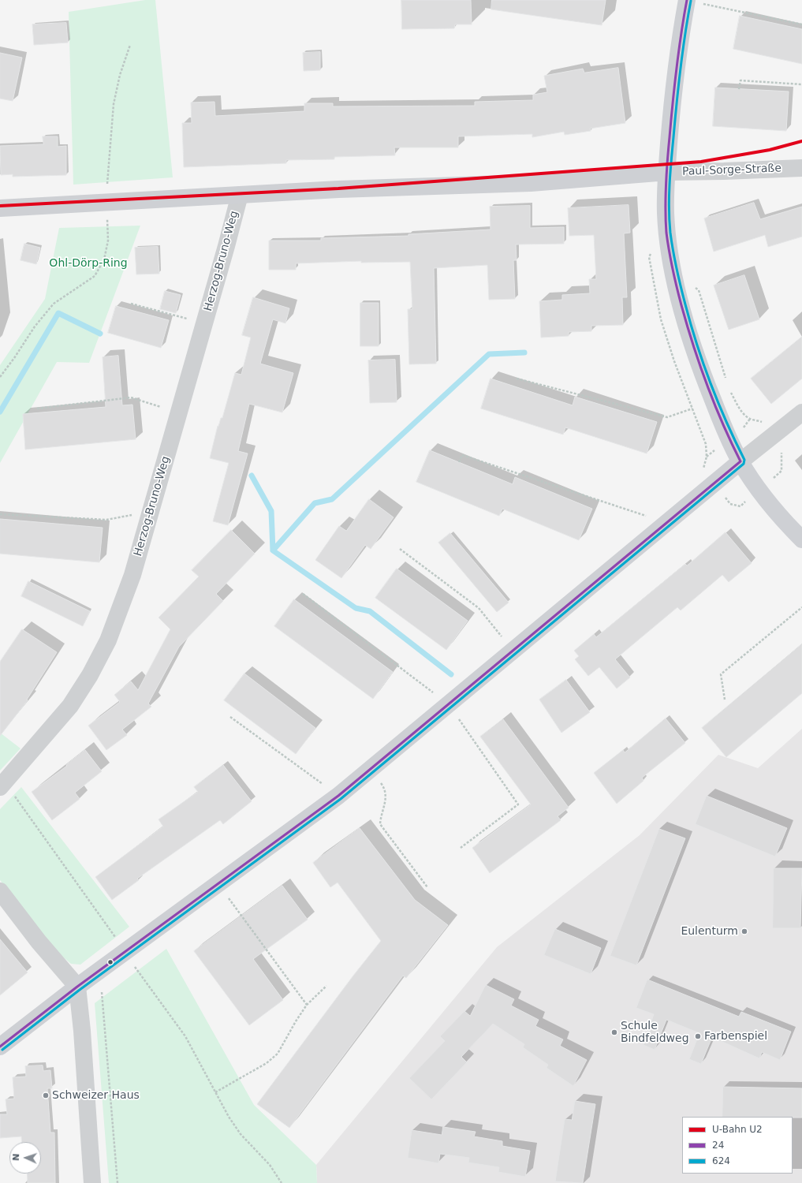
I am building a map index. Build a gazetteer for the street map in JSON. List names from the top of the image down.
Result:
{
  "streets": {
    "street": ["Paul-Sorge-Straße", "Herzog-Bruno-Weg"]
  },
  "crossings": [
    ["Paul-Sorge-Straße", "Herzog-Bruno-Weg"]
  ],
  "parks": ["Ohl-Dörp-Ring"],
  "places": [
    "Eulenturm",
    "Schule Bindfeldweg",
    "Farbenspiel",
    "Schweizer Haus"
  ],
  "lines": ["transit line 24", "transit line 624", "metro line U2"],
  "legend": ["U-Bahn U2", "24", "624"],
  "north": "left"
}
